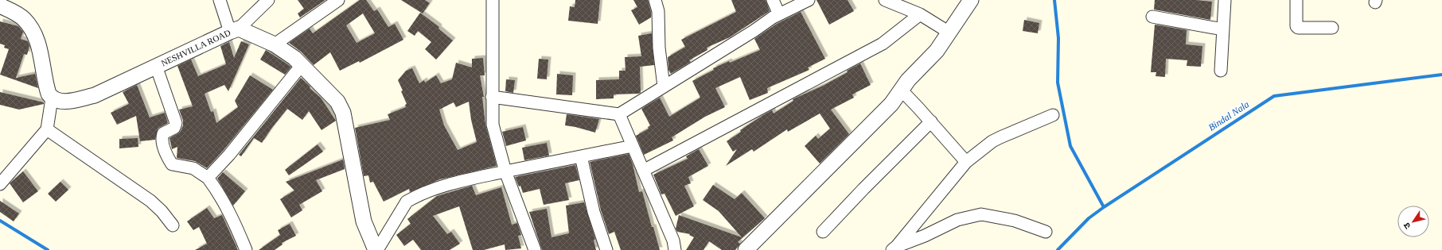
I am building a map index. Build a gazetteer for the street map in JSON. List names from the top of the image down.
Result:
{
  "streets": {
    "street": ["NESHVILLA ROAD"]
  },
  "water": ["Bindal Nala"],
  "north": "bottom left"
}
